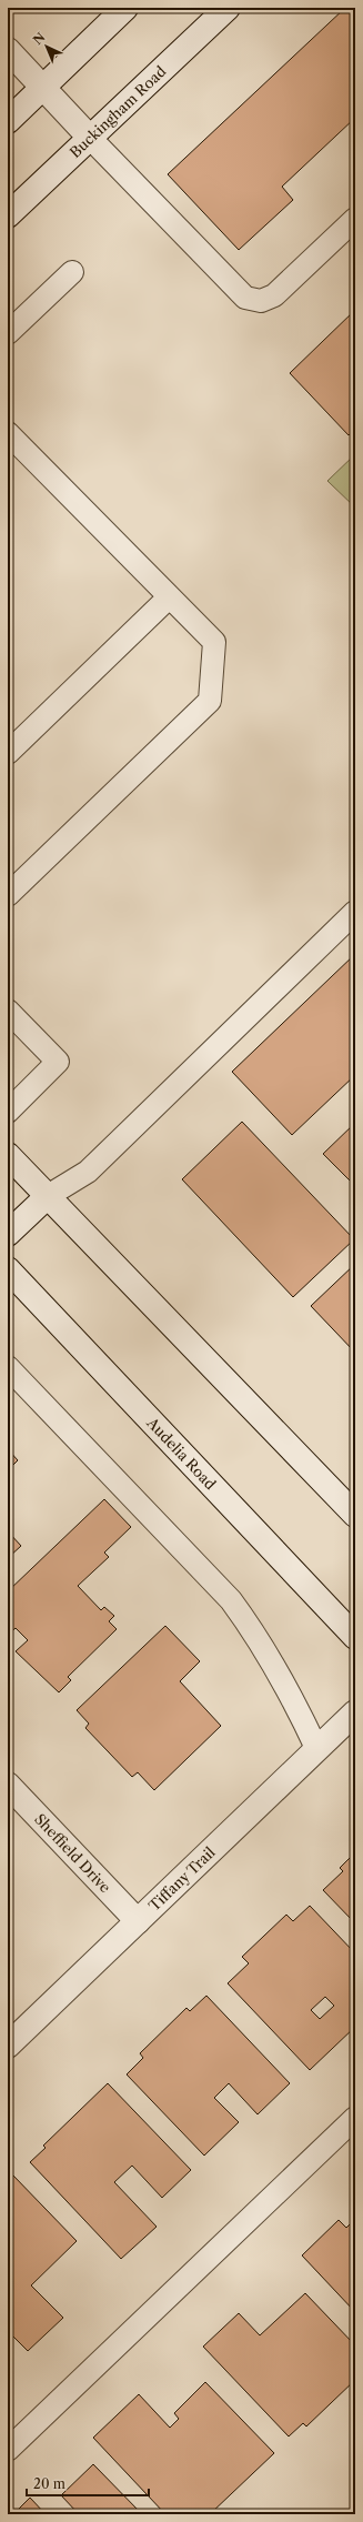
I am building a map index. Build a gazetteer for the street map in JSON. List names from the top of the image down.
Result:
{
  "streets": {
    "street": [
      "Buckingham Road",
      "Audelia Road",
      "Sheffield Drive",
      "Tiffany Trail"
    ]
  },
  "crossings": [
    ["Sheffield Drive", "Tiffany Trail"]
  ],
  "scale_bar": "20 m",
  "north": "top left"
}
